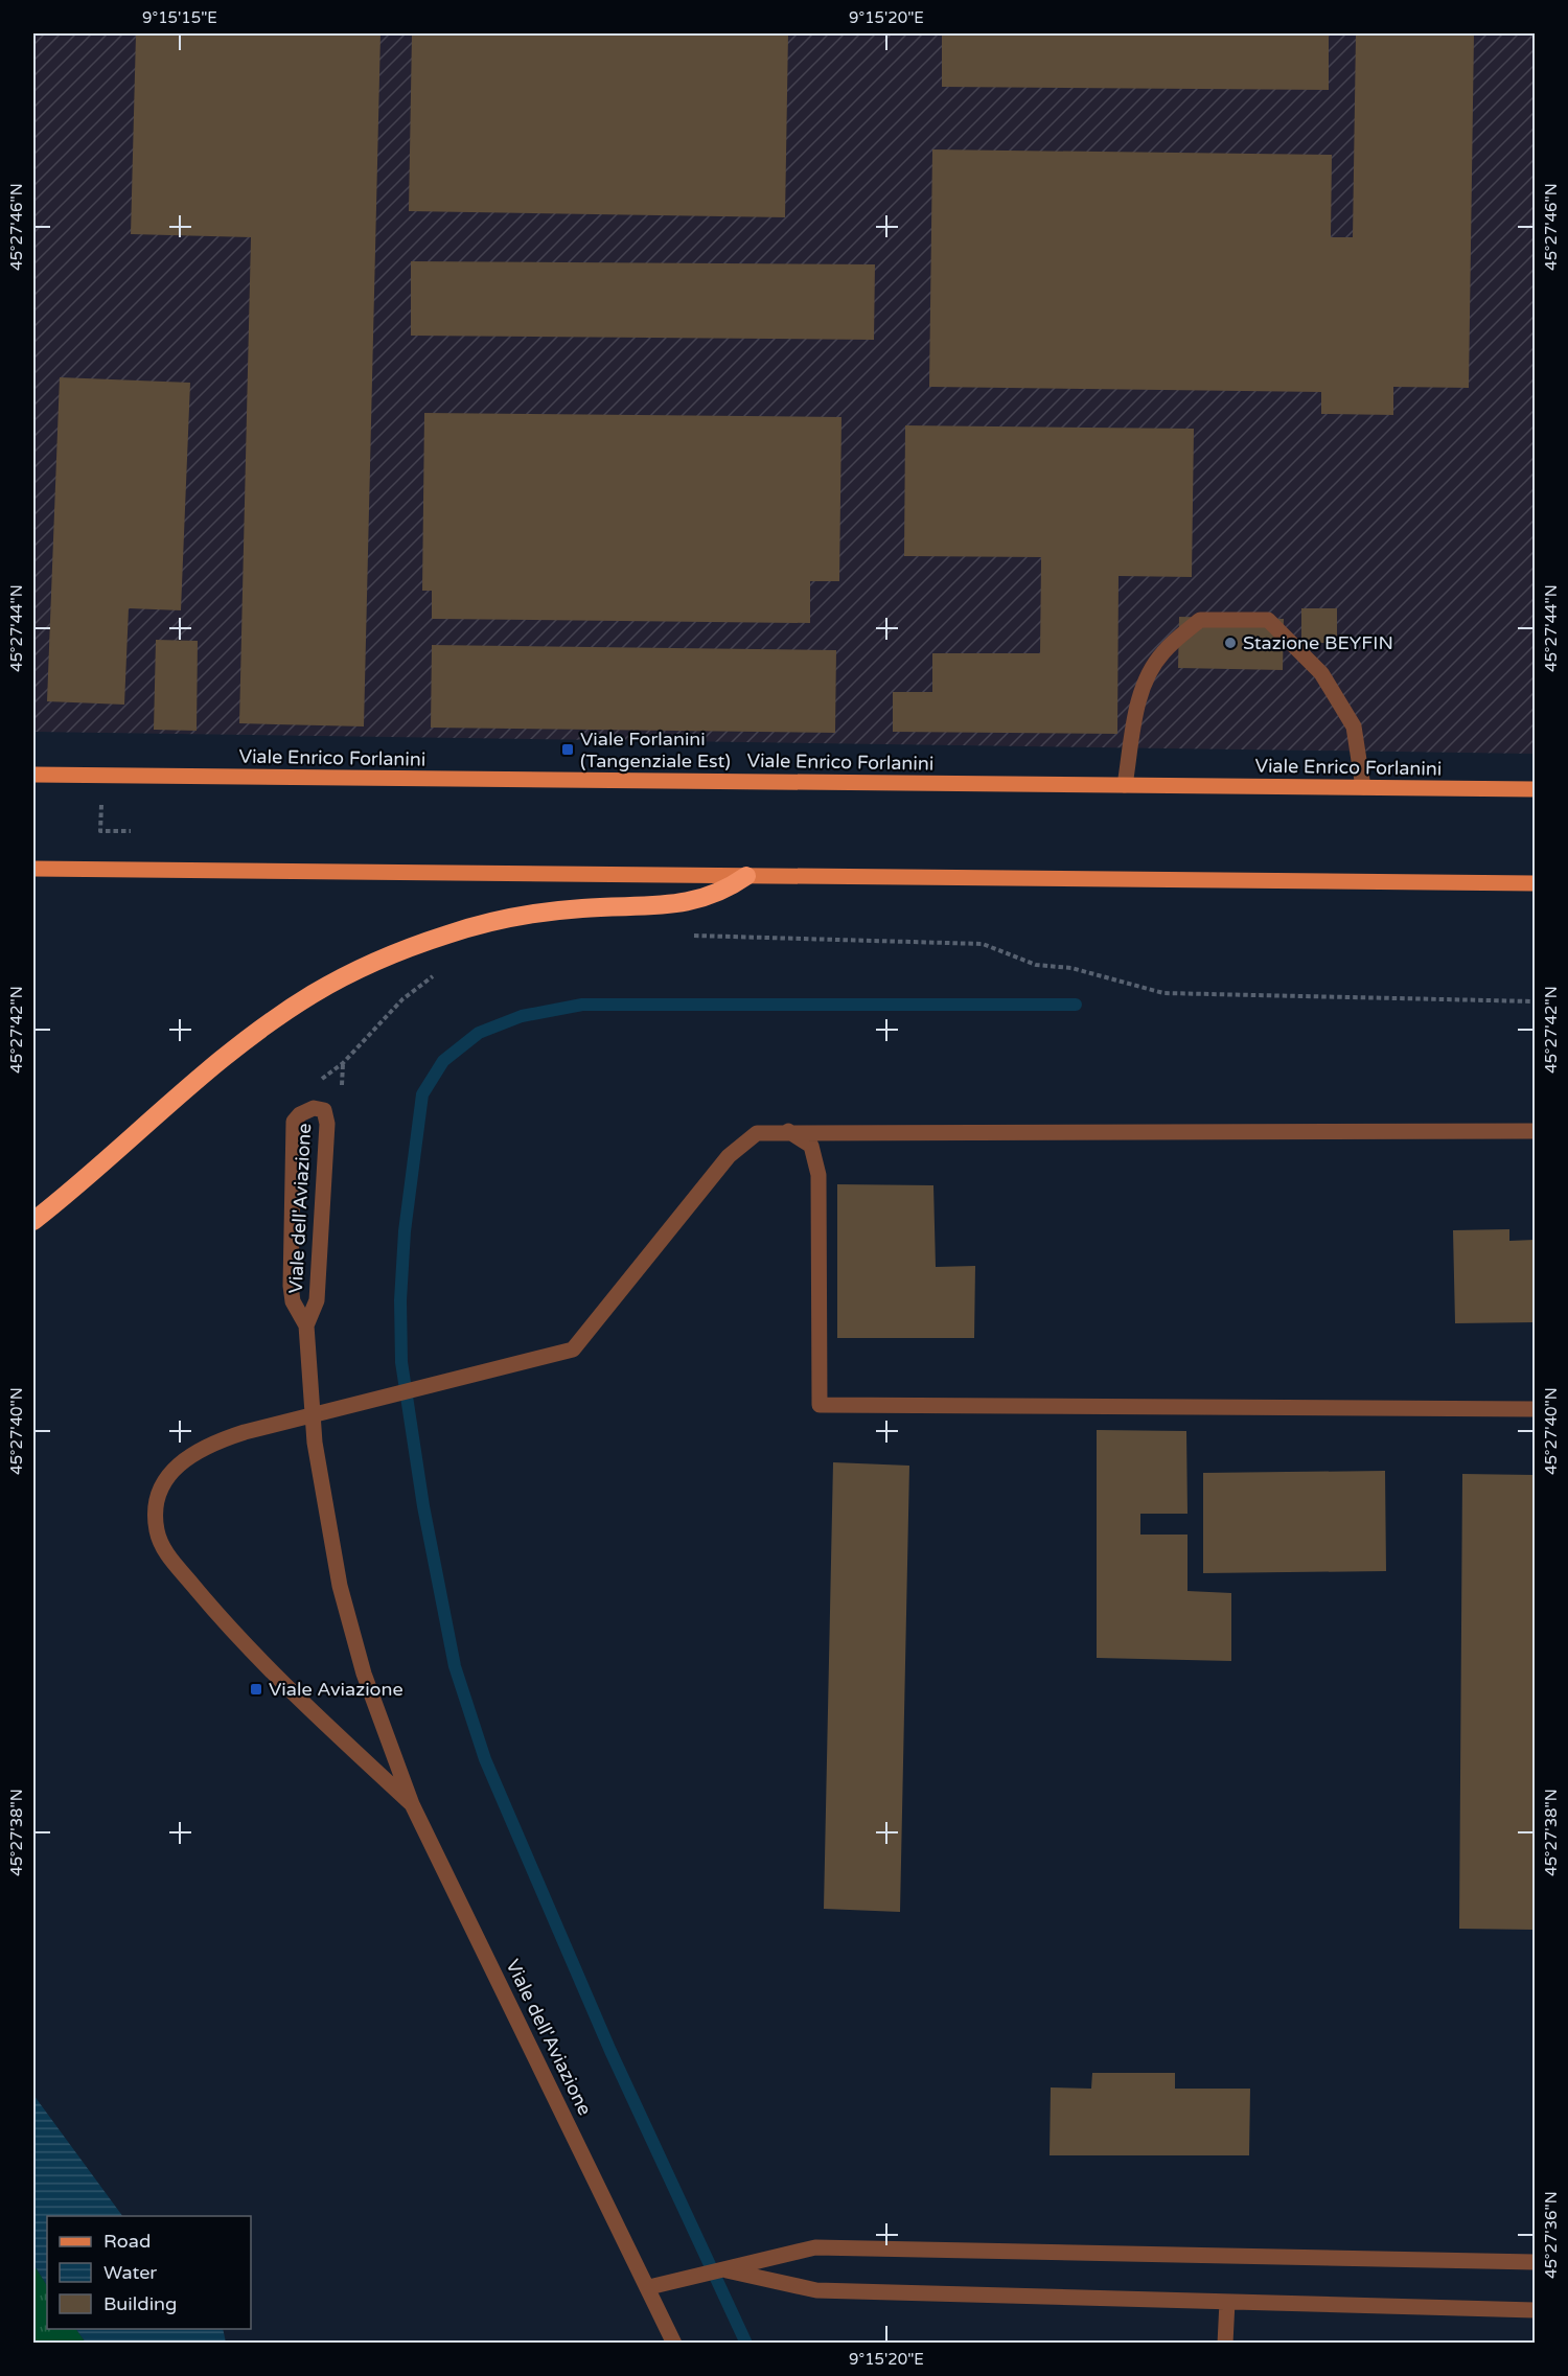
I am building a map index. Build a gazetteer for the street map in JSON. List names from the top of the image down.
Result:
{
  "streets": {
    "main road": ["Viale Enrico Forlanini"],
    "street": ["Viale dell'Aviazione"]
  },
  "places": {
    "other": ["Stazione BEYFIN"],
    "transit": ["Viale Forlanini (Tangenziale Est)", "Viale Aviazione"]
  },
  "legend": ["Road", "Water", "Building"],
  "coordinates": [
    "9°15'15\"E",
    "9°15'20\"E",
    "45°27'46\"N",
    "45°27'44\"N",
    "45°27'42\"N",
    "45°27'40\"N",
    "45°27'38\"N",
    "45°27'36\"N"
  ]
}
